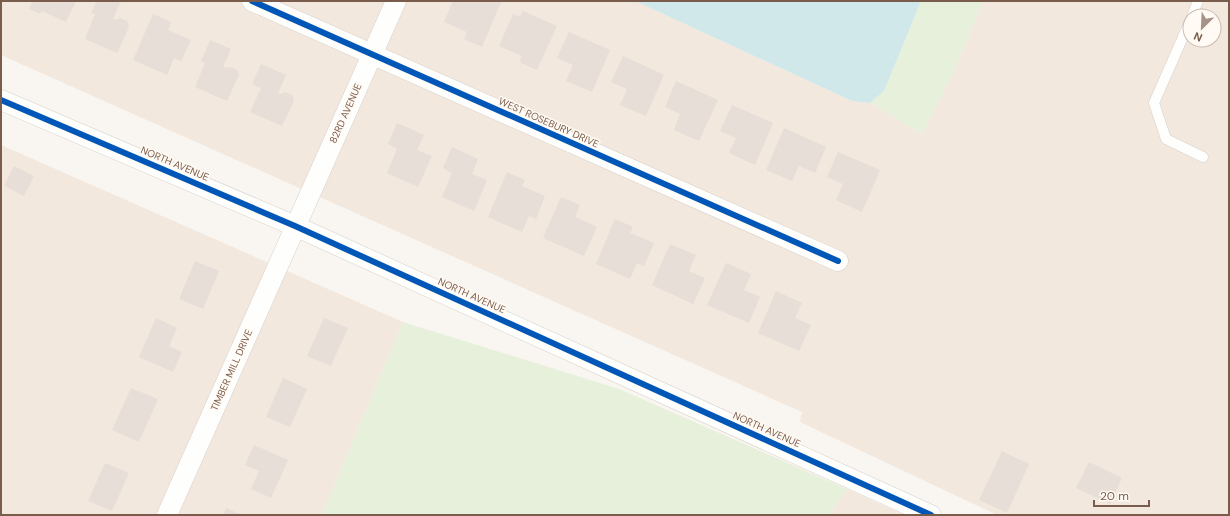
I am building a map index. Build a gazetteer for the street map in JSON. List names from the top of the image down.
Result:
{
  "streets": {
    "street": [
      "82RD AVENUE",
      "WEST ROSEBURY DRIVE",
      "NORTH AVENUE",
      "TIMBER MILL DRIVE"
    ]
  },
  "crossings": [
    ["82RD AVENUE", "WEST ROSEBURY DRIVE"],
    ["82RD AVENUE", "NORTH AVENUE"],
    ["82RD AVENUE", "TIMBER MILL DRIVE"],
    ["NORTH AVENUE", "TIMBER MILL DRIVE"]
  ],
  "scale_bar": "20 m",
  "north": "bottom left"
}
